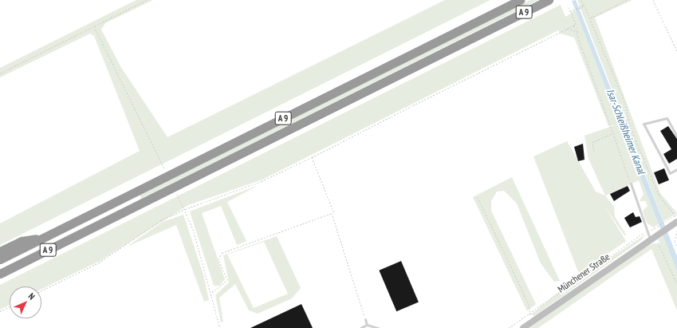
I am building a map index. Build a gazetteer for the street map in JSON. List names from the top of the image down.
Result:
{
  "streets": {
    "highway": ["A 9"],
    "main road": ["Münchener Straße"]
  },
  "water": ["Isar-Schleißheimer Kanal"],
  "north": "top right"
}
